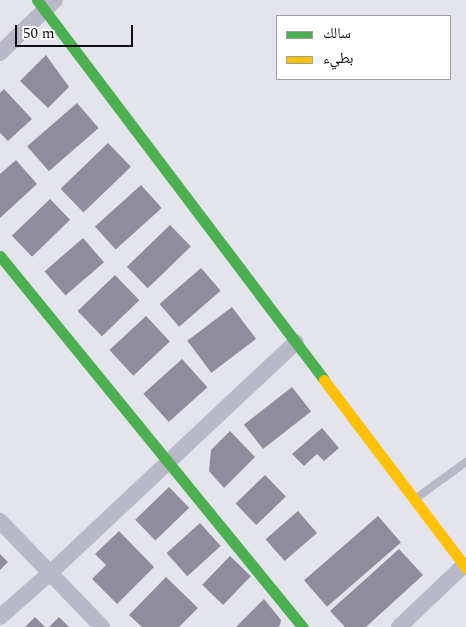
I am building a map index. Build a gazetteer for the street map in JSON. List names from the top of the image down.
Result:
{
  "legend": ["سالك", "بطيء"],
  "scale_bar": "50 m"
}
